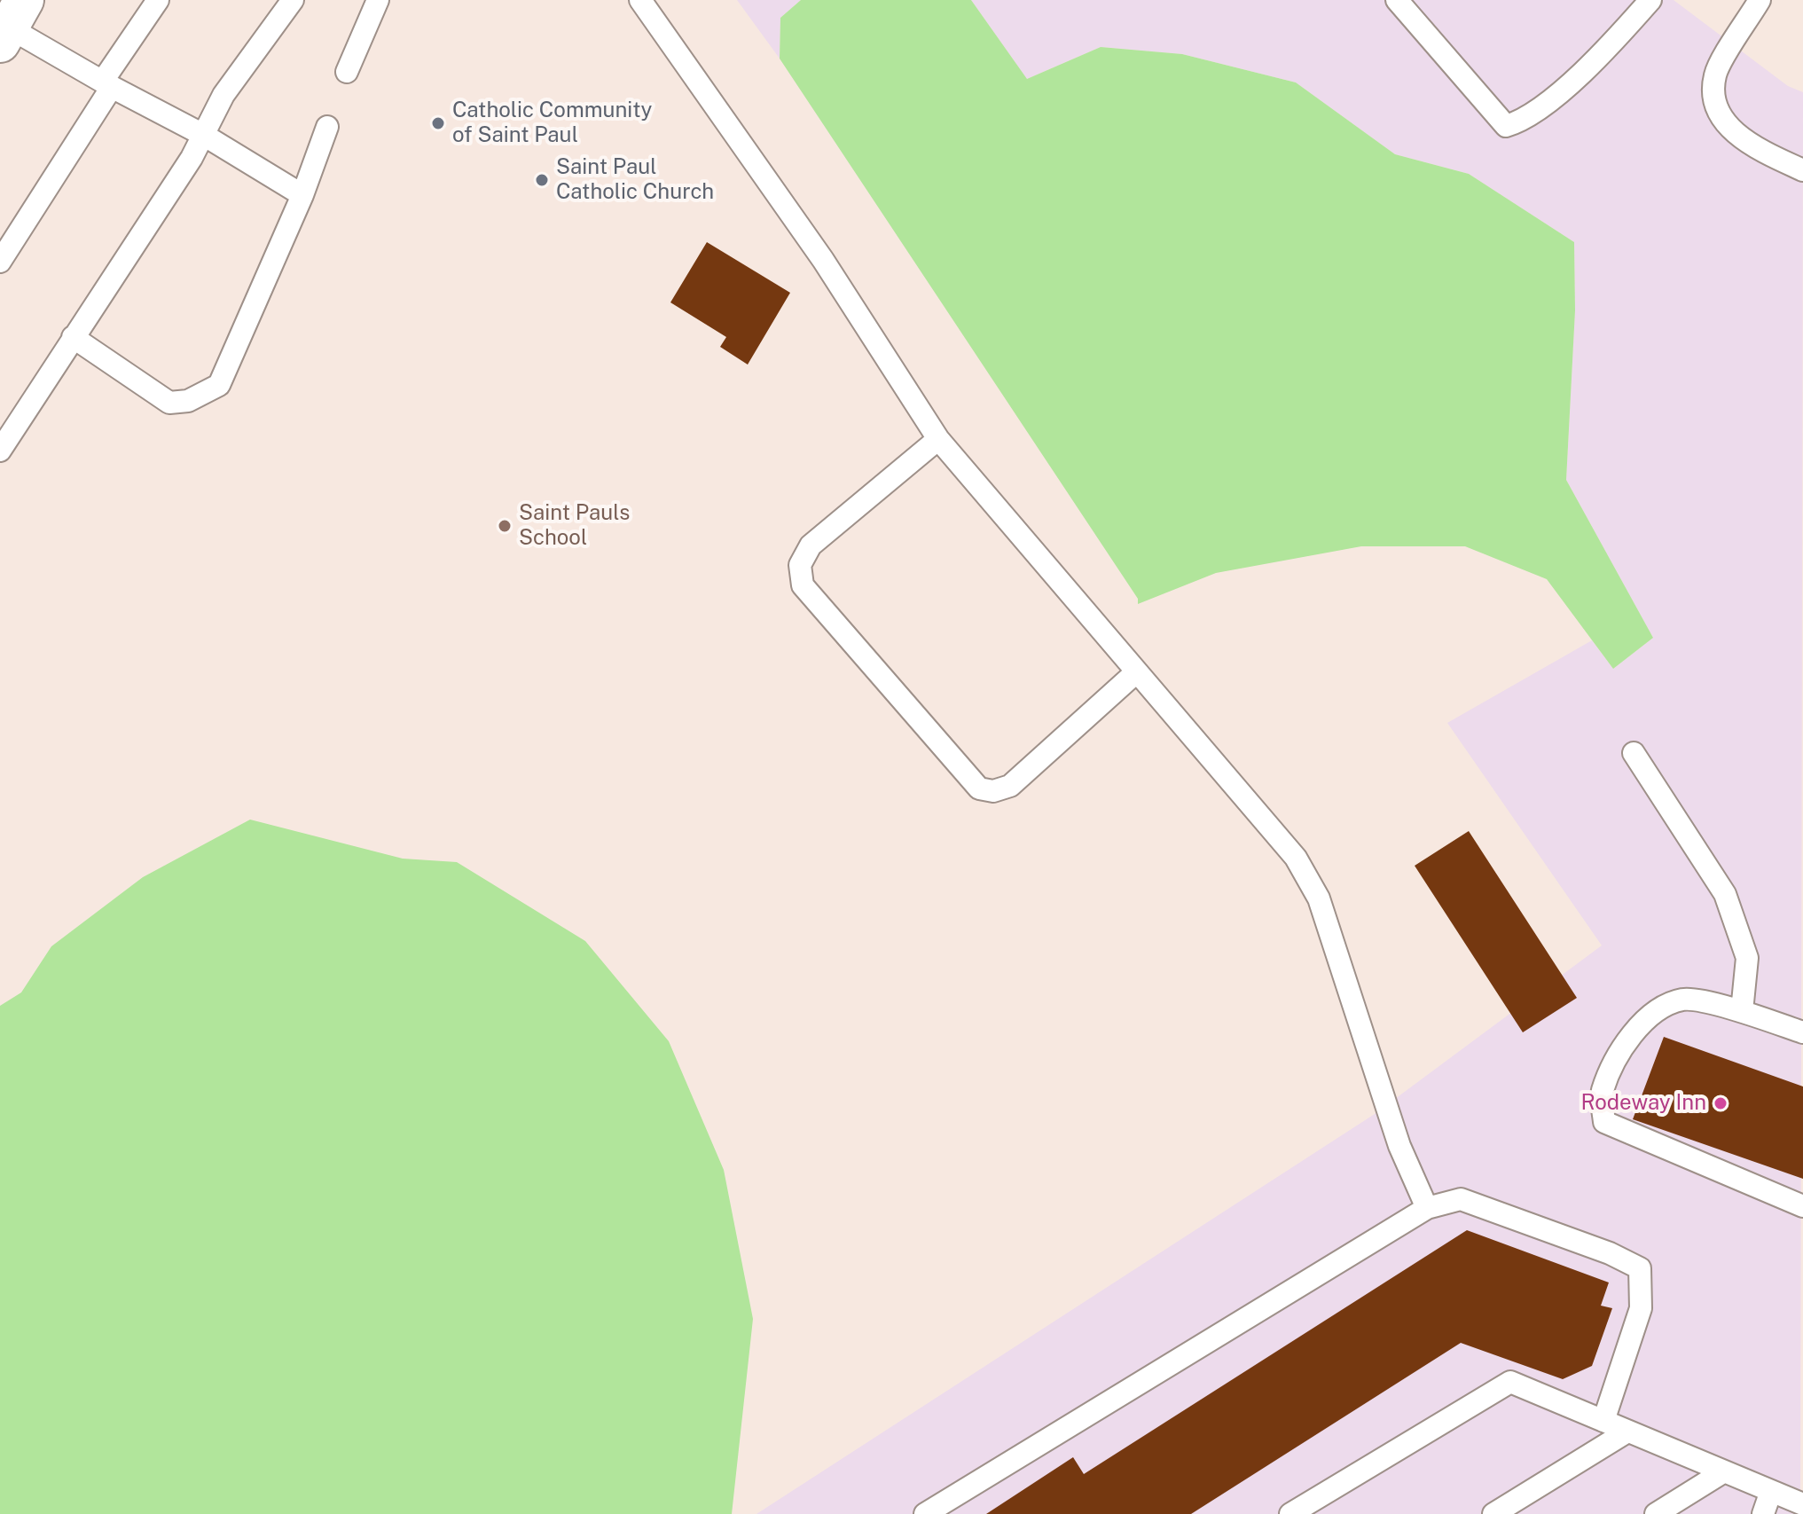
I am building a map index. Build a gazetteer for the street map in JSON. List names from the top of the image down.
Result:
{
  "places": [
    "Catholic Community of Saint Paul",
    "Saint Paul Catholic Church",
    "Saint Pauls School",
    "Rodeway Inn"
  ]
}
